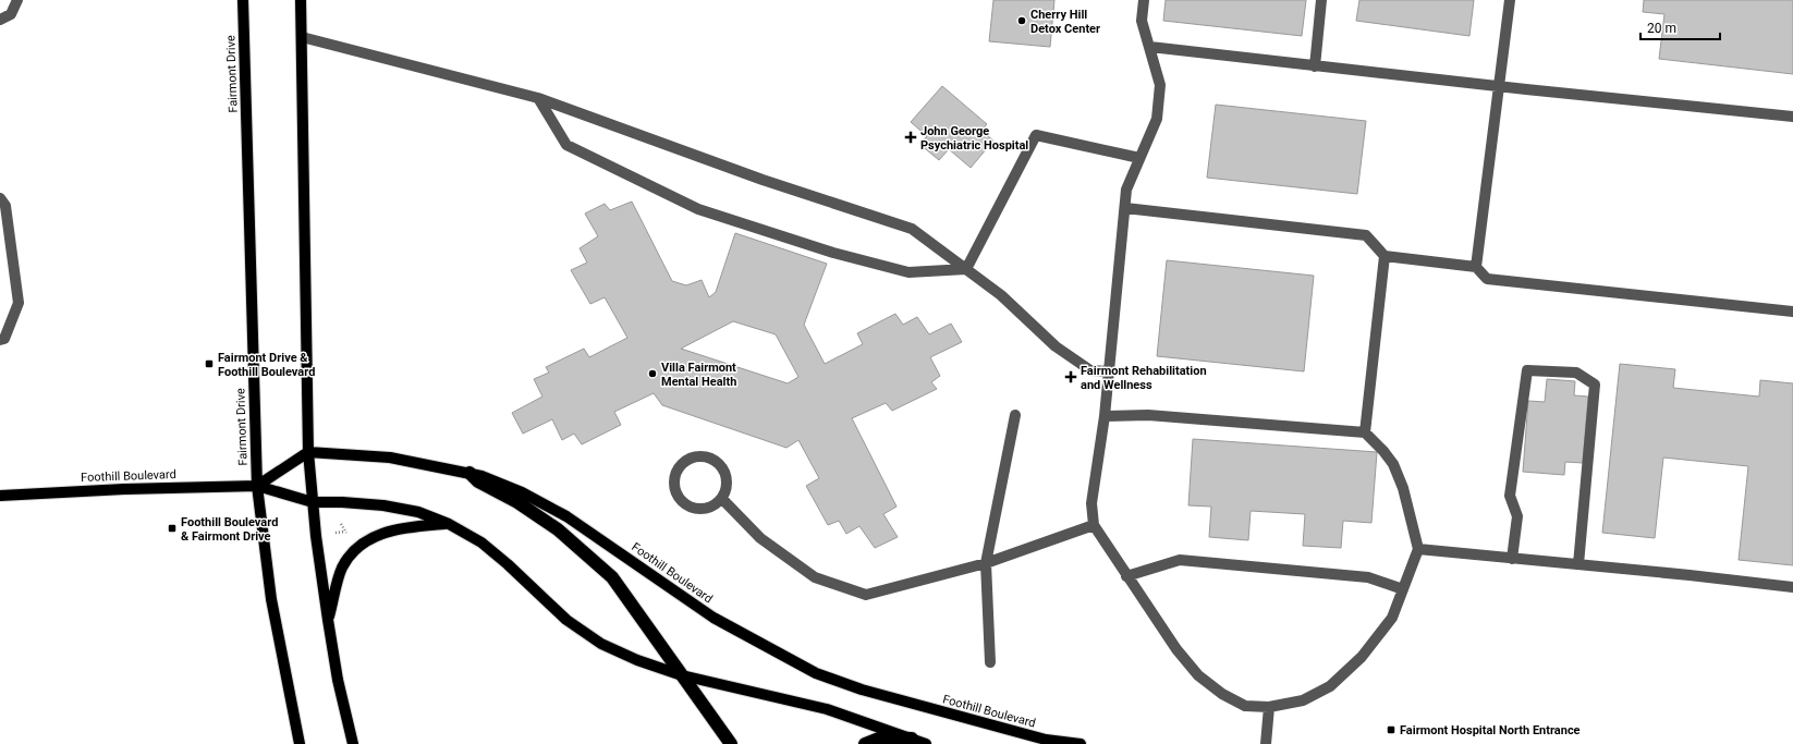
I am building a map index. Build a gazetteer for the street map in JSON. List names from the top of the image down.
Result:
{
  "streets": {
    "main road": ["Fairmont Drive", "Foothill Boulevard"]
  },
  "crossings": [
    ["Fairmont Drive", "Foothill Boulevard"]
  ],
  "places": {
    "other": ["Cherry Hill Detox Center", "Villa Fairmont Mental Health"],
    "health": ["John George Psychiatric Hospital", "Fairmont Rehabilitation and Wellness"],
    "transit": ["Fairmont Drive & Foothill Boulevard", "Foothill Boulevard & Fairmont Drive", "Fairmont Hospital North Entrance"]
  },
  "scale_bar": "20 m"
}
